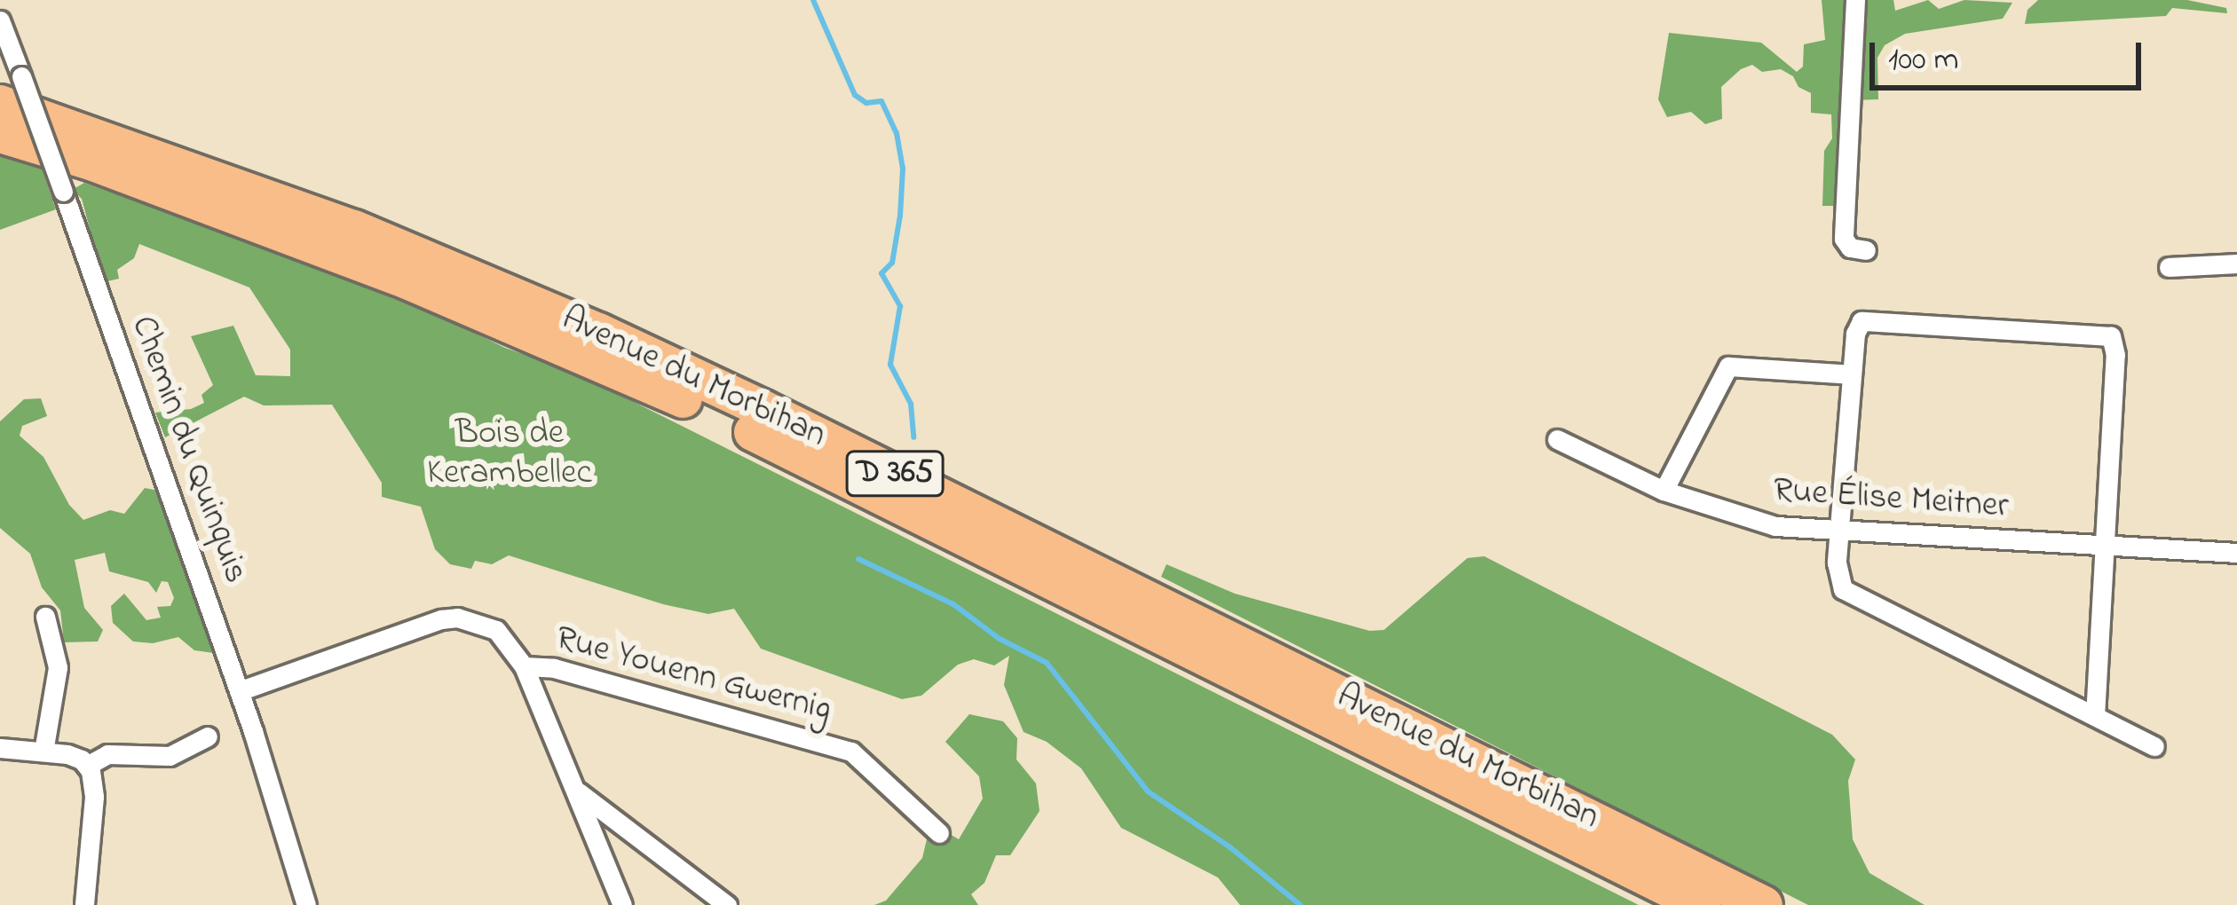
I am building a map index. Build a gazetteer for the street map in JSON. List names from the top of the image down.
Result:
{
  "streets": {
    "highway": ["Avenue du Morbihan", "D 365"],
    "street": ["Chemin du Quinquis", "Rue Élise Meitner", "Rue Youenn Gwernig"]
  },
  "crossings": [
    ["Avenue du Morbihan", "Chemin du Quinquis"],
    ["Chemin du Quinquis", "Rue Youenn Gwernig"]
  ],
  "parks": ["Bois de Kerambellec"],
  "scale_bar": "100 m"
}
